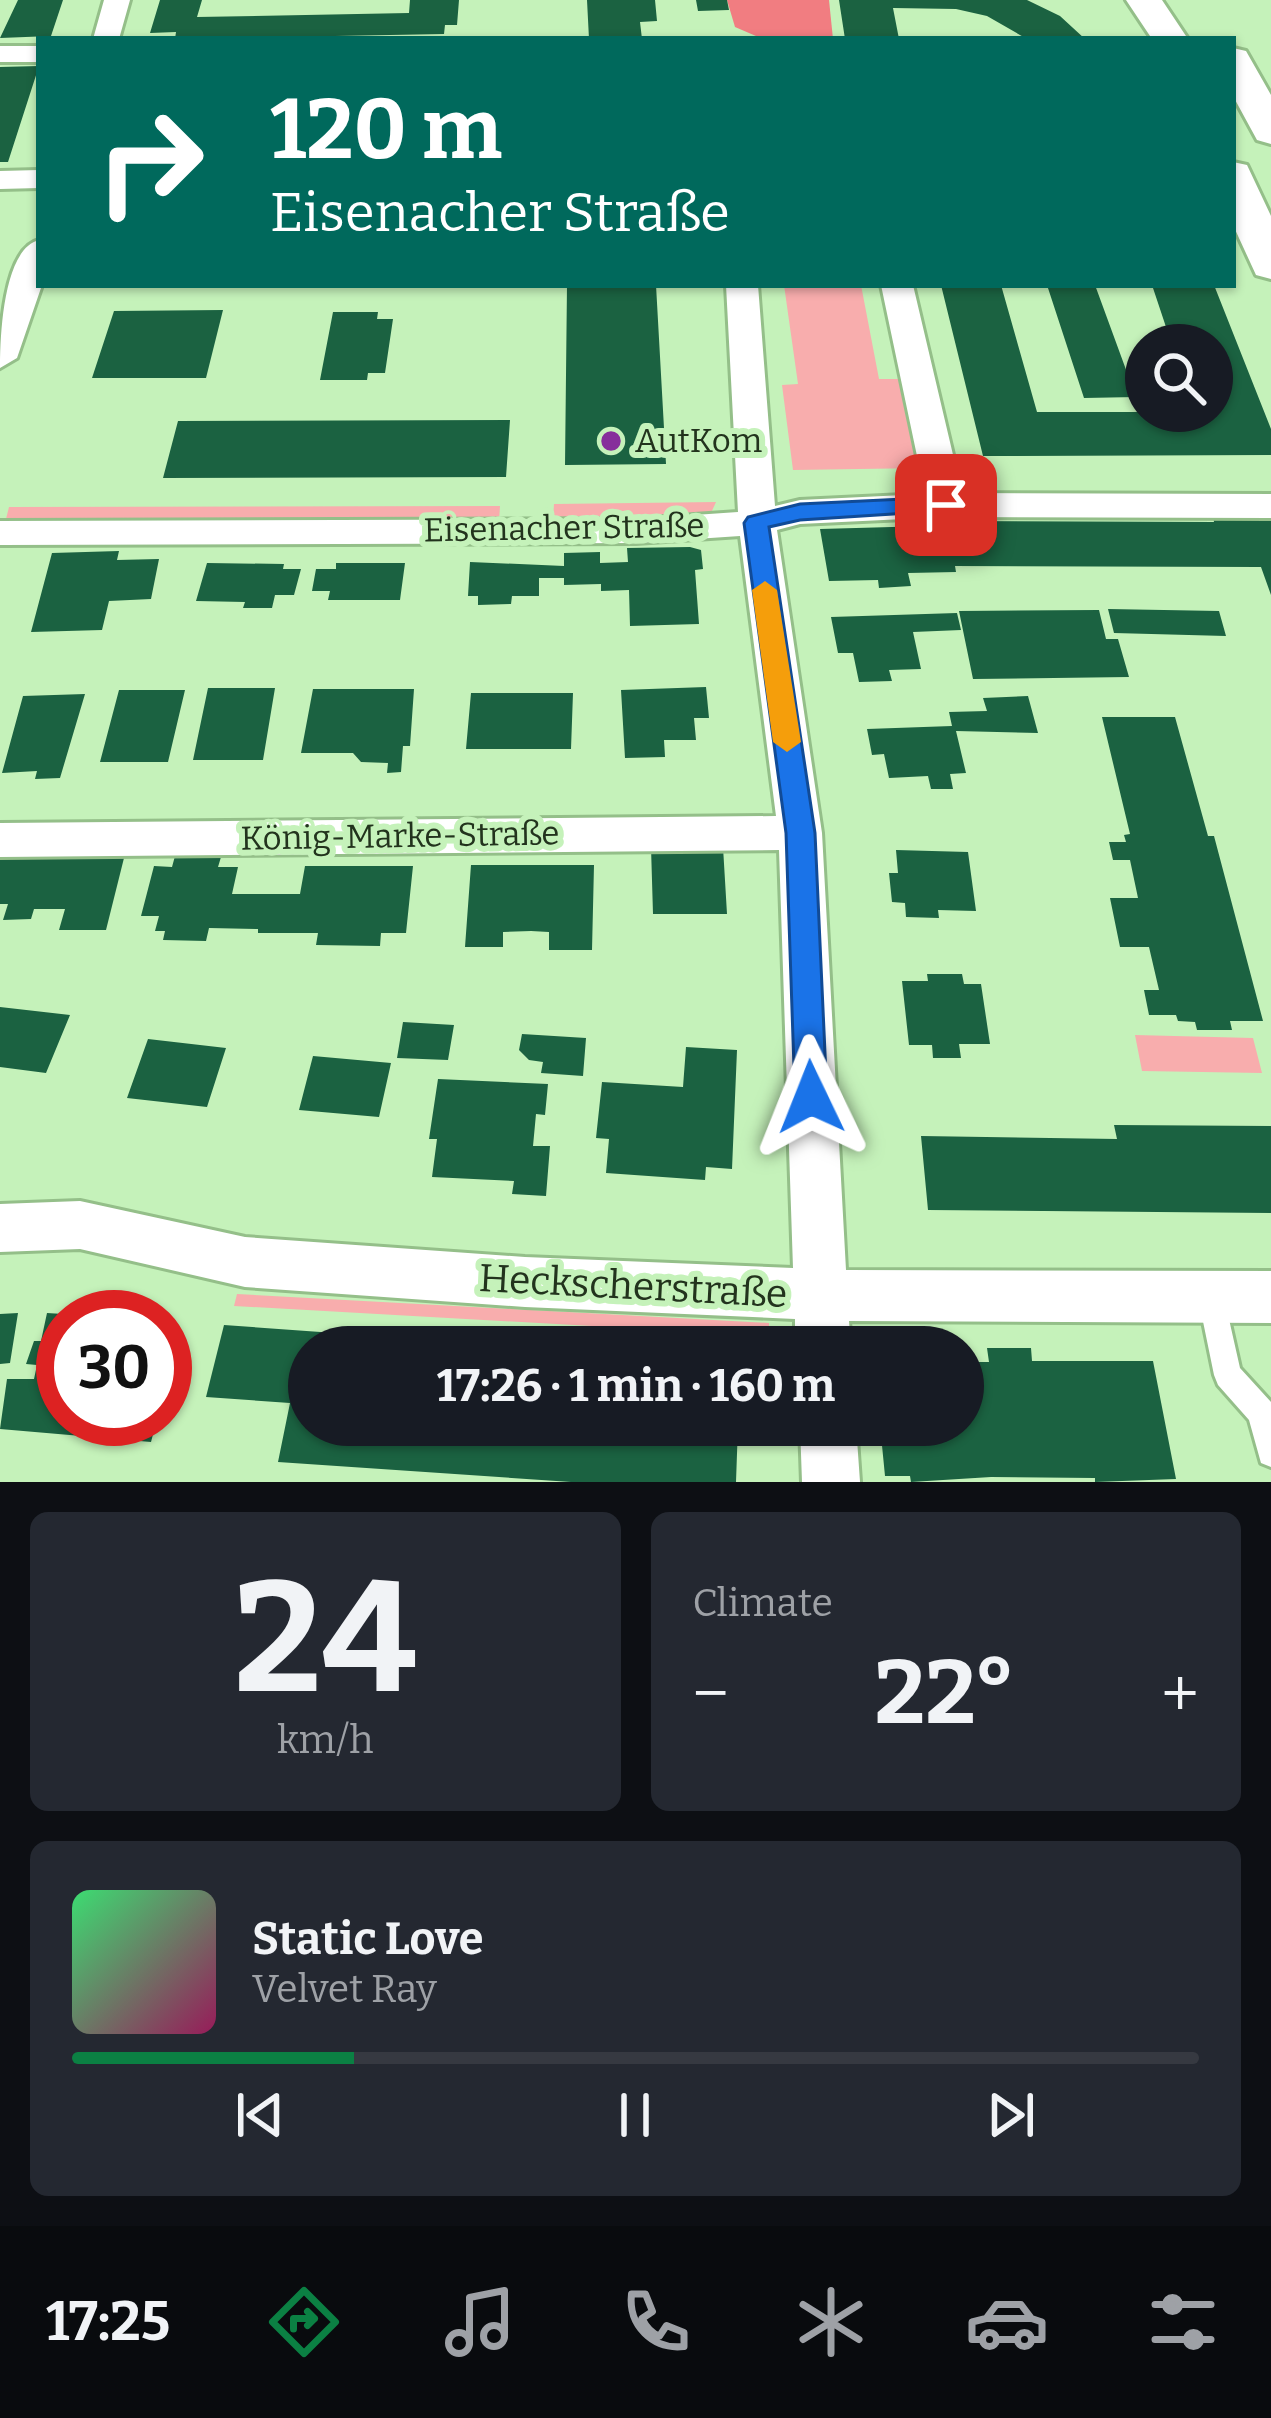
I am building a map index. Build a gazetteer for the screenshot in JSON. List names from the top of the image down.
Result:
{
  "streets": {
    "street": ["Eisenacher Straße", "König-Marke-Straße", "Heckscherstraße"]
  },
  "places": ["AutKom"],
  "page": {
    "turn": ["120 m", "Eisenacher Straße"],
    "limit": "30",
    "trip": "17:26 · 1 min · 160 m",
    "tile": [
      ["24", "km/h"],
      "Climate"
    ],
    "heat": ["−", "22°", "+"],
    "song": ["Static Love", "Velvet Ray"],
    "tabs": "17:25"
  }
}
